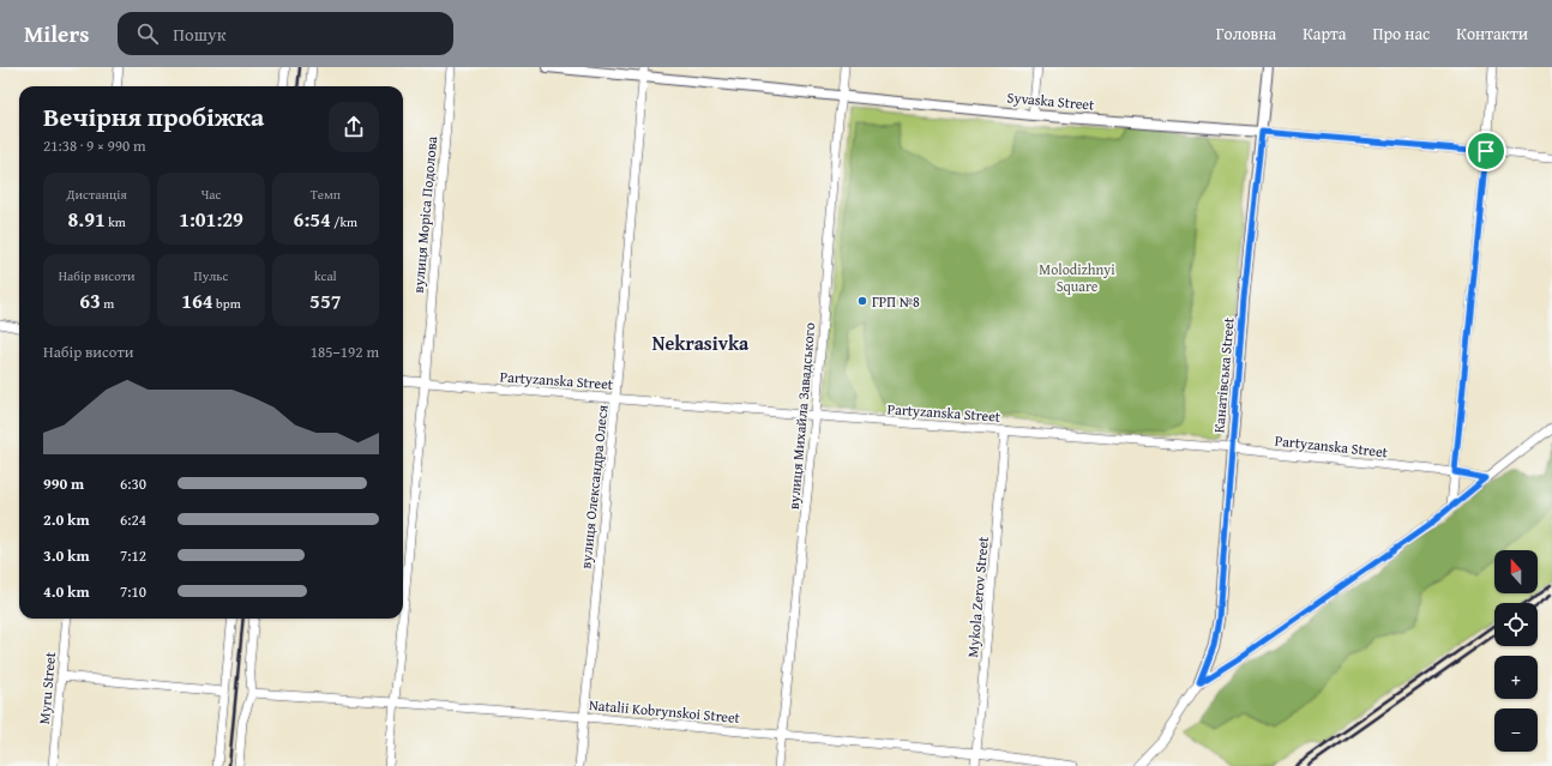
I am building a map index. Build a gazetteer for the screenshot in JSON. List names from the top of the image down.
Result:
{
  "streets": {
    "street": [
      "Syvaska Street",
      "вулиця Моріса Подолова",
      "Канатівська Street",
      "Partyzanska Street",
      "вулиця Михайла Завадського",
      "вулиця Олександра Олеся",
      "Mykola Zerov Street",
      "Myru Street",
      "Natalii Kobrynskoi Street"
    ]
  },
  "crossings": [
    ["Syvaska Street", "Канатівська Street"],
    ["Syvaska Street", "вулиця Михайла Завадського"],
    ["Syvaska Street", "вулиця Олександра Олеся"],
    ["вулиця Моріса Подолова", "Partyzanska Street"],
    ["вулиця Моріса Подолова", "Natalii Kobrynskoi Street"],
    ["Канатівська Street", "Partyzanska Street"],
    ["Partyzanska Street", "вулиця Михайла Завадського"],
    ["Partyzanska Street", "вулиця Олександра Олеся"],
    ["Partyzanska Street", "Mykola Zerov Street"],
    ["вулиця Михайла Завадського", "Natalii Kobrynskoi Street"],
    ["вулиця Олександра Олеся", "Natalii Kobrynskoi Street"],
    ["Mykola Zerov Street", "Natalii Kobrynskoi Street"]
  ],
  "districts": ["Nekrasivka"],
  "parks": ["Molodіzhnyi Square"],
  "places": ["ГРП №8"],
  "north": "top",
  "page": {
    "header": "Milers",
    "search": "Пошук",
    "nav": [
      "Головна",
      "Карта",
      "Про нас",
      "Контакти"
    ],
    "heading": ["Вечірня пробіжка", "21:38 · 9 × 990 m"],
    "stats": [
      ["Дистанція", "8.91 km"],
      ["Час", "1:01:29"],
      ["Темп", "6:54 /km"],
      ["Набір висоти", "63 m"],
      ["Пульс", "164 bpm"],
      ["kcal", "557"]
    ],
    "chart": ["Набір висоти", "185–192 m"],
    "list": [
      {
        "name": "990 m",
        "note": "6:30"
      },
      {
        "name": "2.0 km",
        "note": "6:24"
      },
      {
        "name": "3.0 km",
        "note": "7:12"
      },
      {
        "name": "4.0 km",
        "note": "7:10"
      }
    ],
    "map_buttons": ["+", "−"]
  }
}
